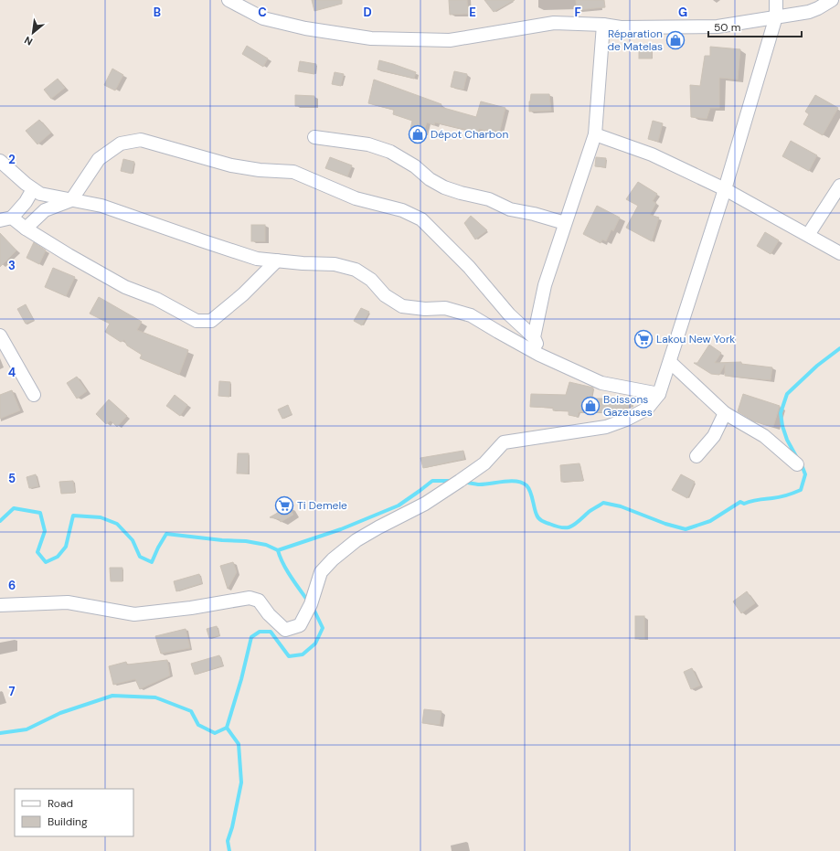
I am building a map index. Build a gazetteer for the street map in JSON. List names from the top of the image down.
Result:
{
  "places": {
    "shop": ["Réparation de Matelas", "Dépot Charbon", "Boissons Gazeuses"],
    "supermarket": ["Lakou New York", "Ti Demele"]
  },
  "legend": ["Road", "Building"],
  "scale_bar": "50 m",
  "north": "bottom left",
  "grid": {
    "columns": [
      "B",
      "C",
      "D",
      "E",
      "F",
      "G"
    ],
    "rows": [
      "2",
      "3",
      "4",
      "5",
      "6",
      "7"
    ]
  }
}
